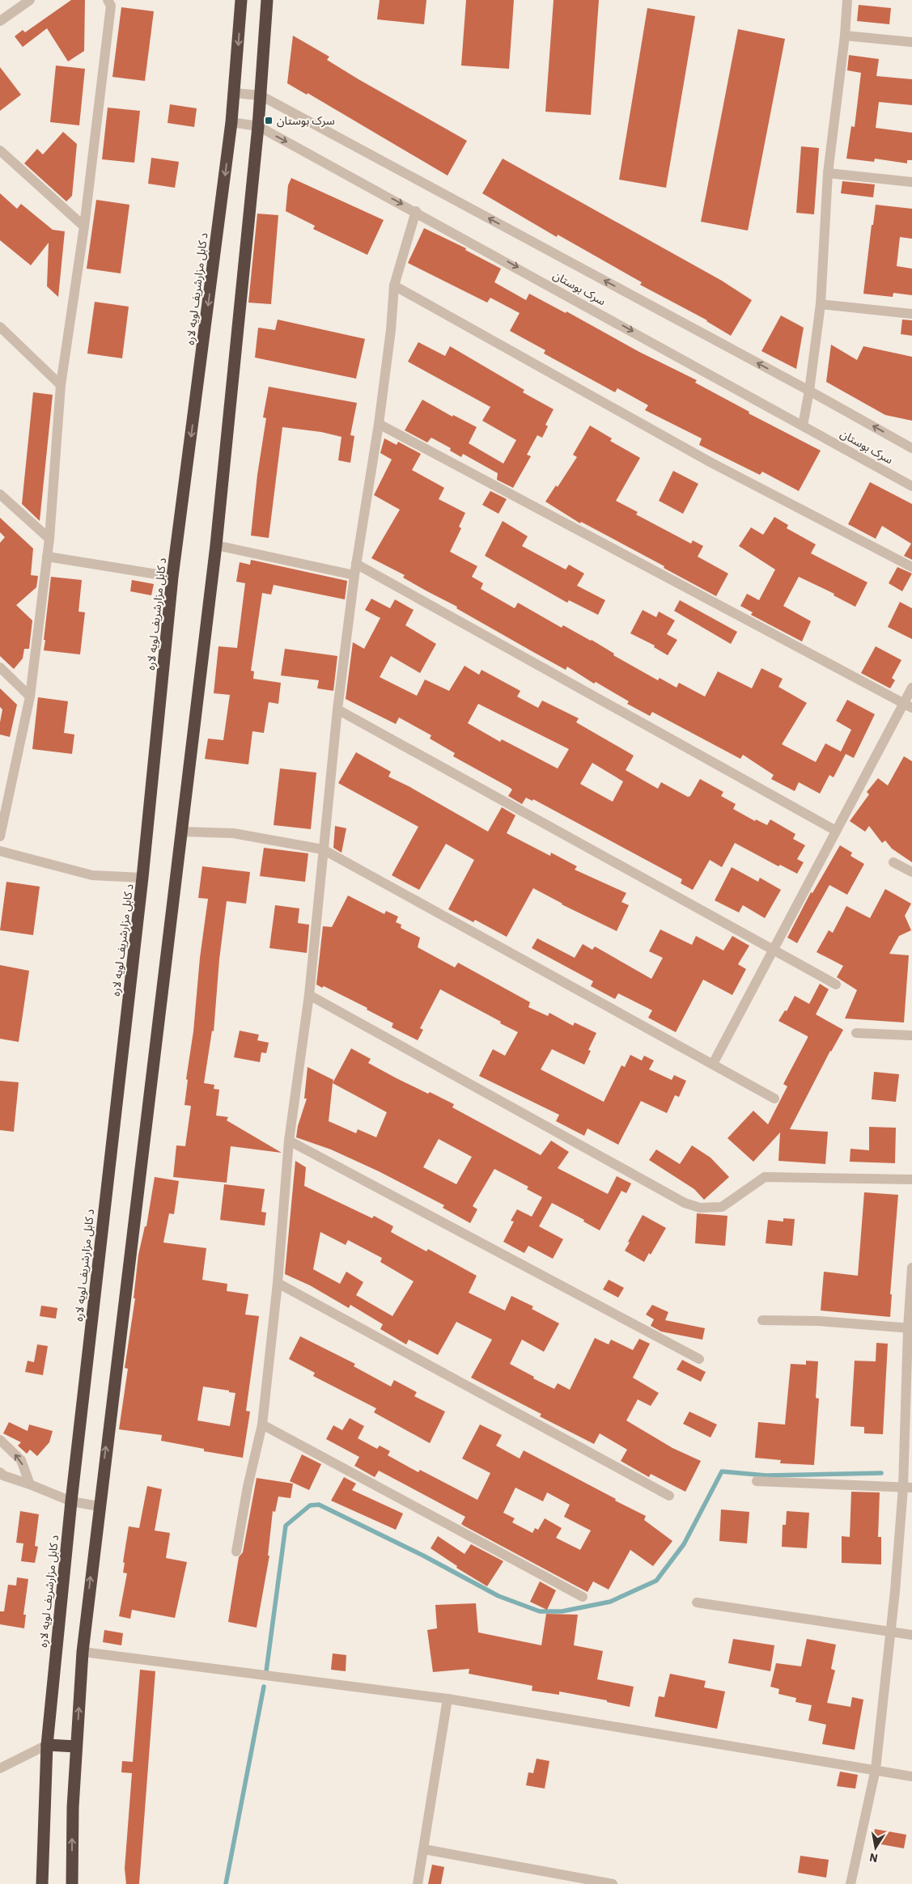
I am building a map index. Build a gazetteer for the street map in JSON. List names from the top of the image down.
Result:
{
  "streets": {
    "highway": ["د کابل مزارشریف لویه لاره"],
    "street": ["سرک بوستان"]
  },
  "crossings": [
    ["سرک بوستان", "د کابل مزارشریف لویه لاره"]
  ],
  "places": {
    "transit": ["سرک بوستان"]
  },
  "north": "bottom"
}
